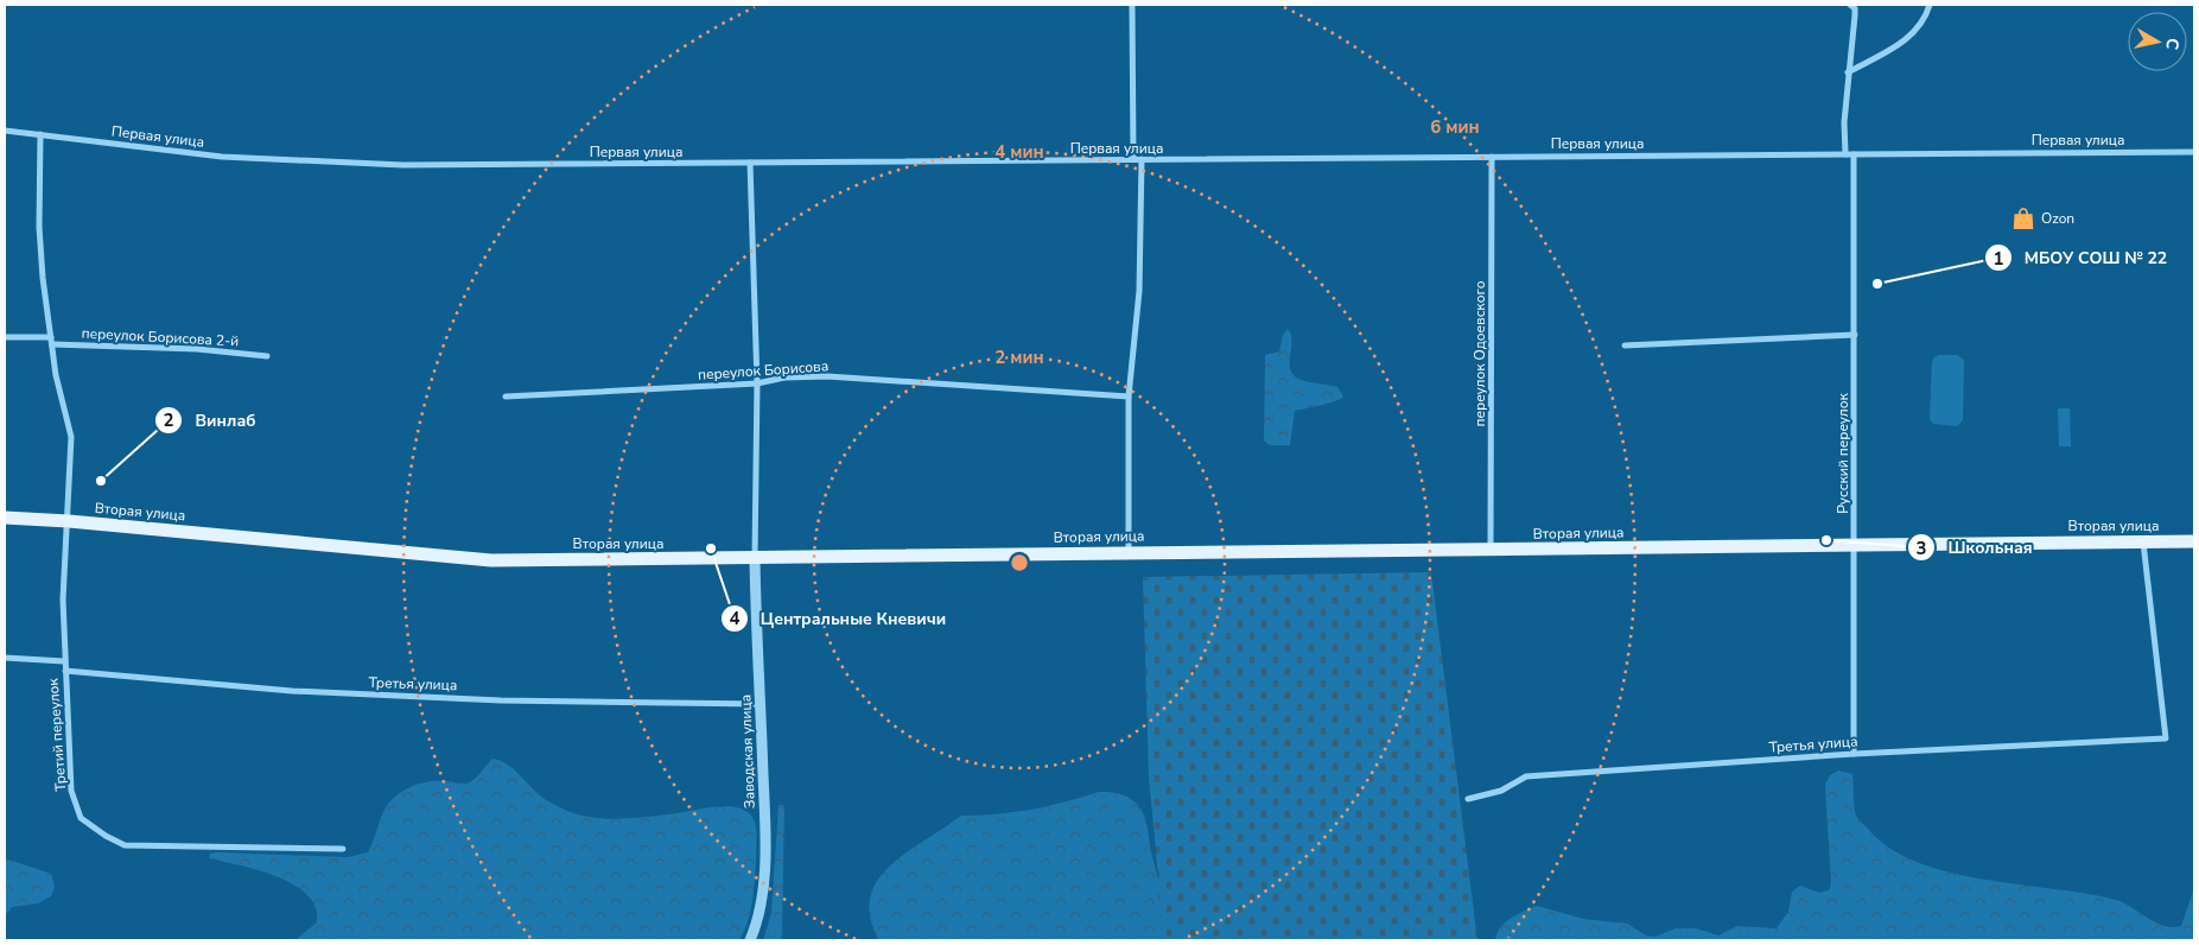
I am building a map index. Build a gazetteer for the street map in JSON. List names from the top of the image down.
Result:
{
  "streets": {
    "main road": ["Вторая улица"],
    "street": [
      "Первая улица",
      "переулок Борисова 2-й",
      "переулок Одоевского",
      "переулок Борисова",
      "Русский переулок",
      "Третья улица",
      "Третий переулок",
      "Заводская улица"
    ]
  },
  "crossings": [
    ["Первая улица", "переулок Одоевского"],
    ["Первая улица", "Русский переулок"],
    ["Первая улица", "Третий переулок"],
    ["переулок Борисова 2-й", "Третий переулок"],
    ["переулок Одоевского", "Вторая улица"],
    ["Русский переулок", "Вторая улица"],
    ["Русский переулок", "Третья улица"],
    ["Вторая улица", "Третья улица"],
    ["Вторая улица", "Третий переулок"],
    ["Вторая улица", "Заводская улица"],
    ["Третья улица", "Третий переулок"],
    ["Третья улица", "Заводская улица"]
  ],
  "places": {
    "shop": ["Ozon"],
    "other": [
      "МБОУ СОШ № 22",
      "Винлаб",
      "Школьная",
      "Центральные Кневичи"
    ]
  },
  "north": "right",
  "rings": ["6 мин", "4 мин", "2 мин"]
}
